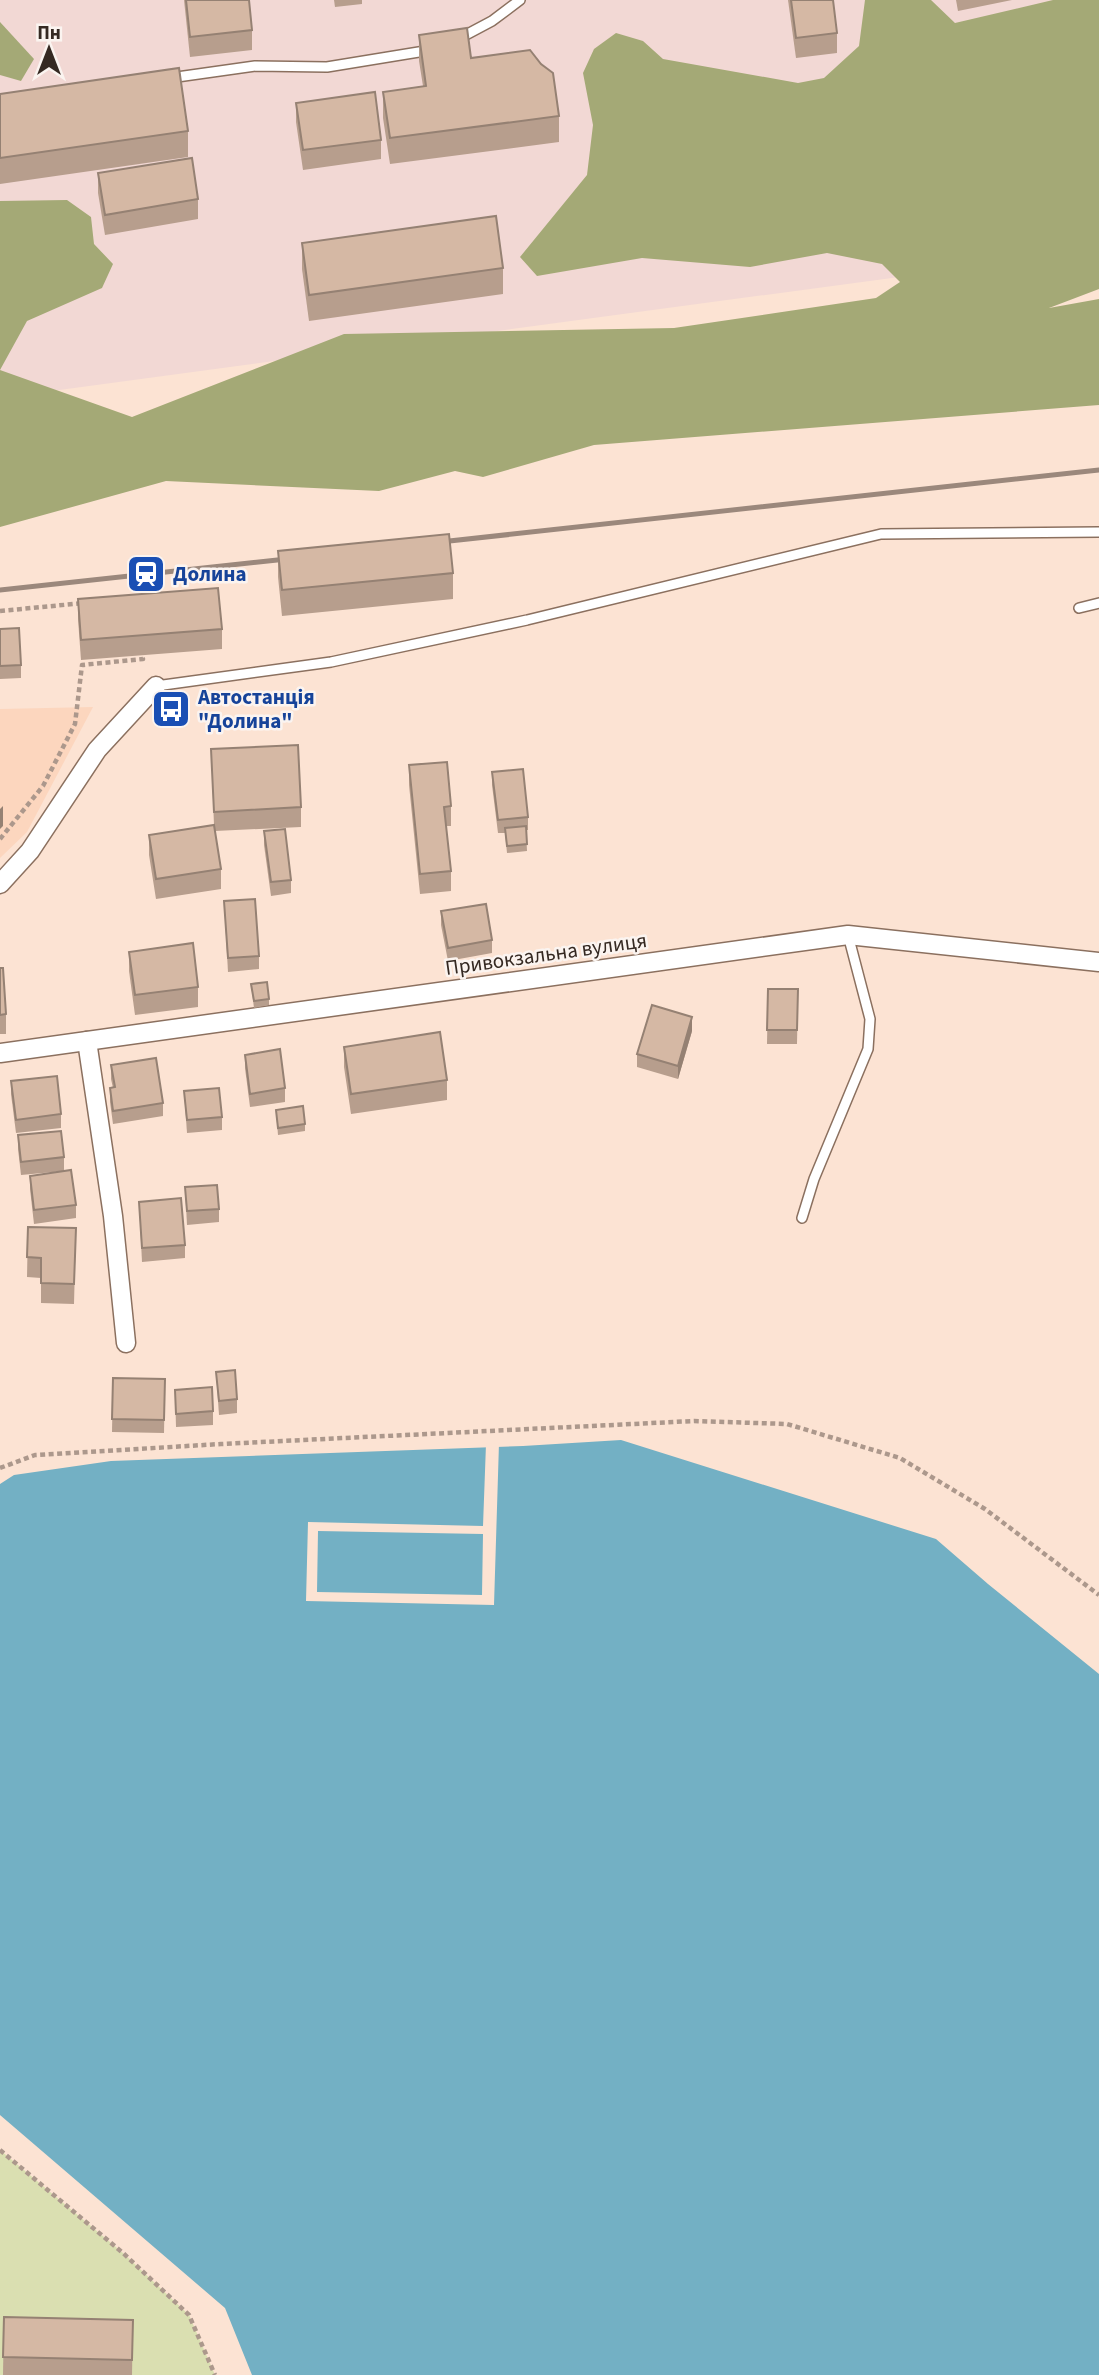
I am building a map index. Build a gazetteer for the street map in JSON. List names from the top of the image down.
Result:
{
  "streets": {
    "street": ["Привокзальна вулиця"]
  },
  "places": {
    "station": ["Долина"],
    "bus stop": ["Автостанція \"Долина\""]
  },
  "north": "top"
}
